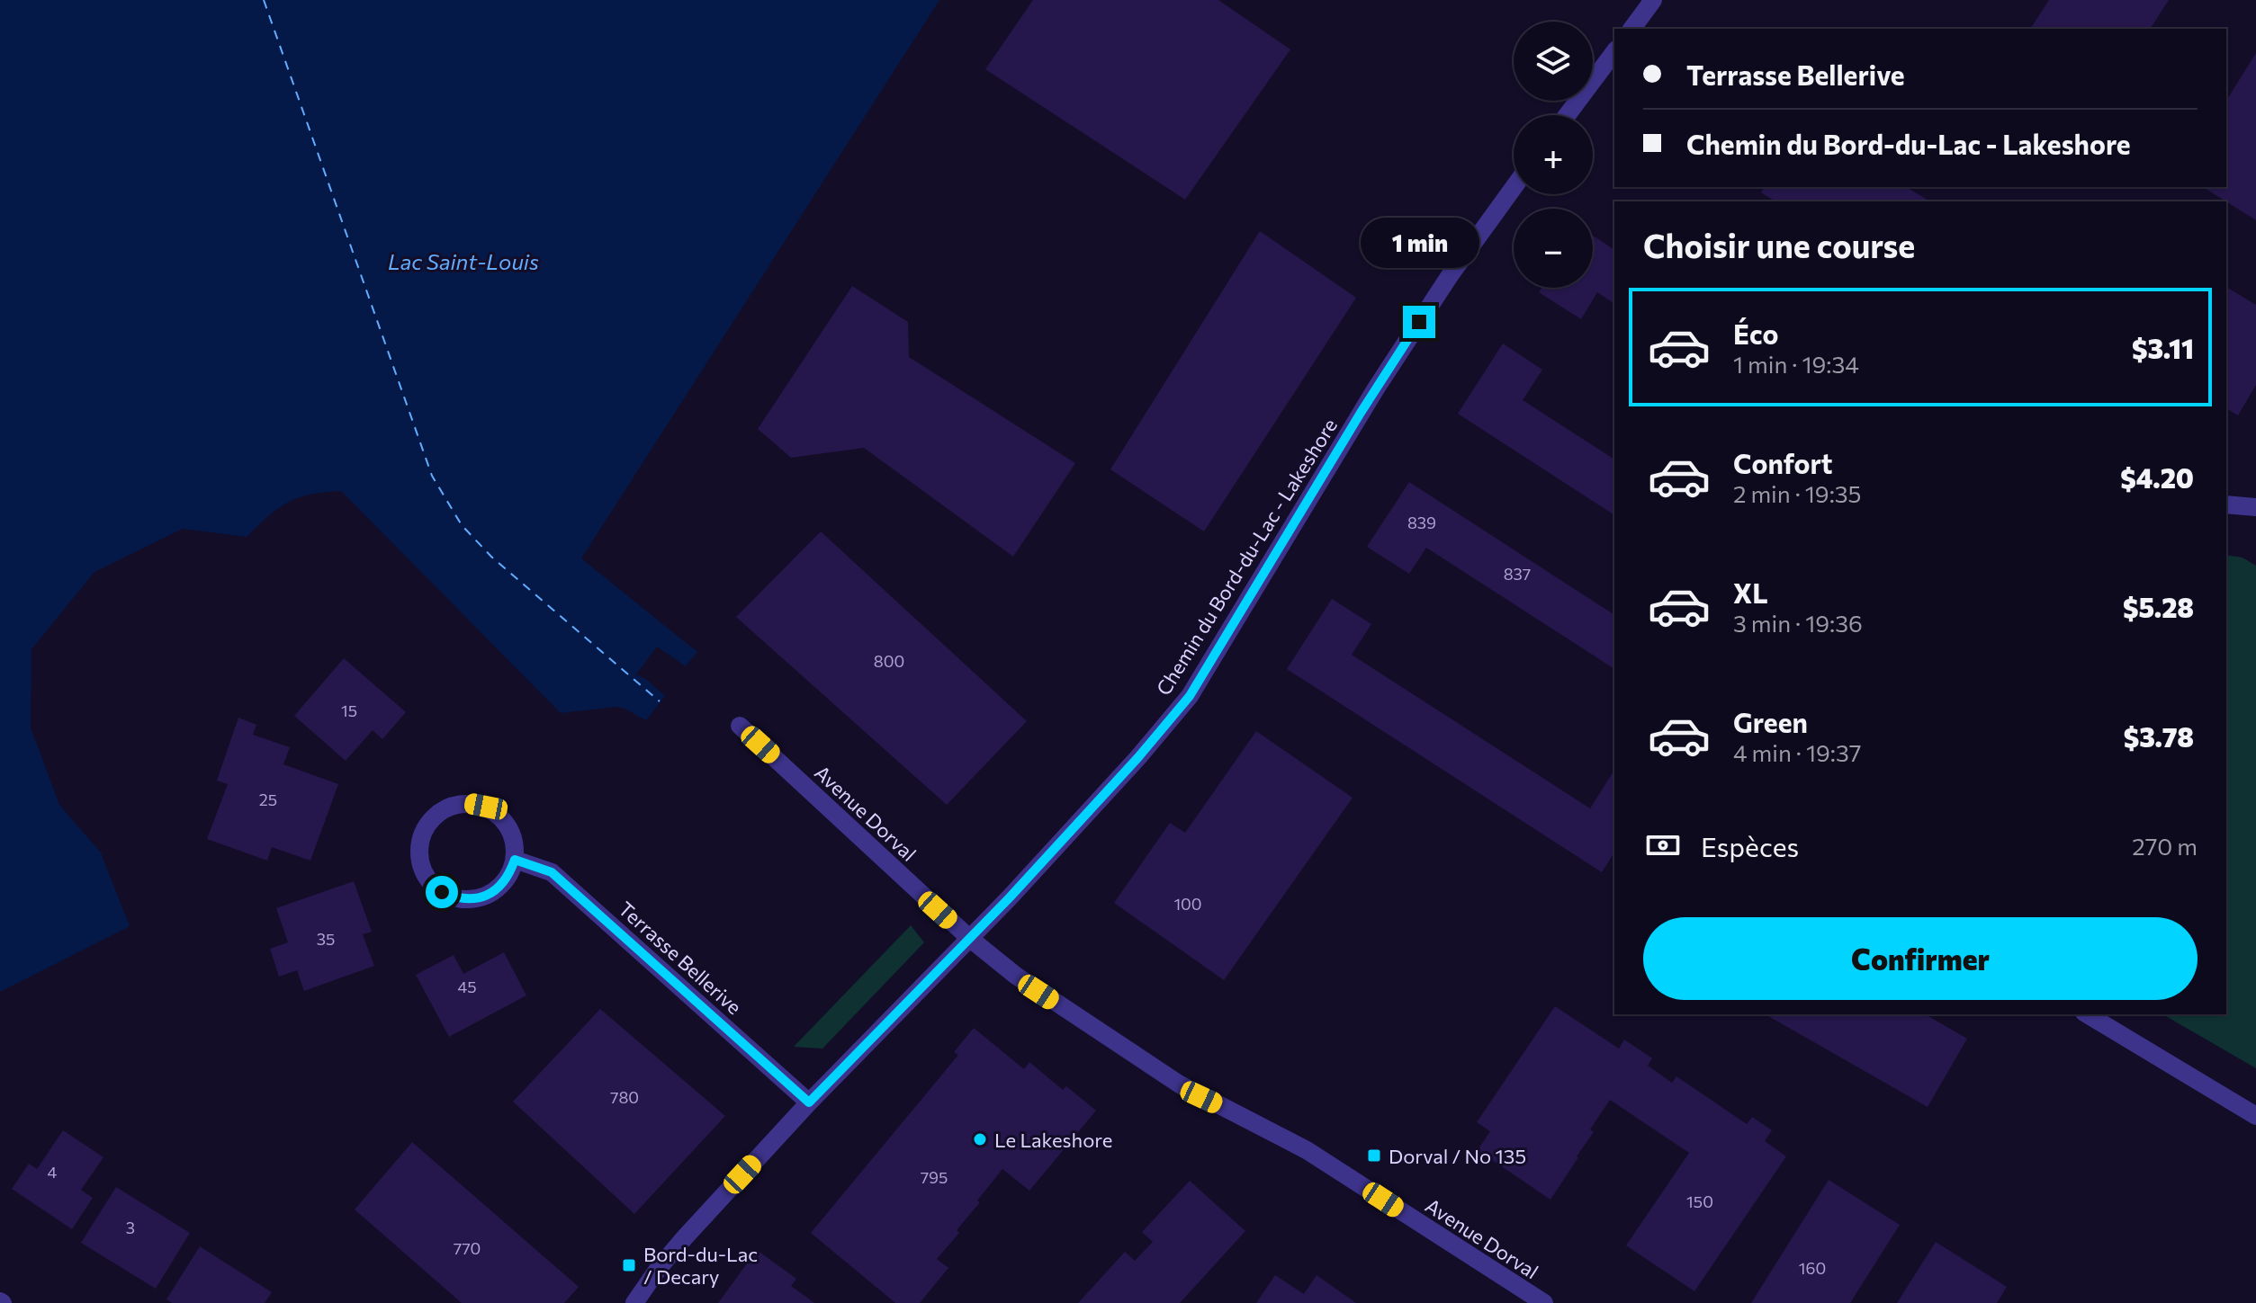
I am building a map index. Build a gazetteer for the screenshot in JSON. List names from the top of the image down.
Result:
{
  "streets": {
    "street": ["Chemin du Bord-du-Lac - Lakeshore", "Avenue Dorval", "Terrasse Bellerive"]
  },
  "crossings": [
    ["Chemin du Bord-du-Lac - Lakeshore", "Avenue Dorval"],
    ["Chemin du Bord-du-Lac - Lakeshore", "Terrasse Bellerive"]
  ],
  "water": ["Lac Saint-Louis"],
  "places": {
    "other": ["Le Lakeshore"],
    "transit": ["Dorval / No 135", "Bord-du-Lac / Decary"]
  },
  "house_numbers": [
    "839",
    "837",
    "800",
    "15",
    "25",
    "100",
    "35",
    "45",
    "780",
    "4",
    "795",
    "150",
    "3",
    "770",
    "160"
  ],
  "page": {
    "map_buttons": ["+", "−"],
    "banner": ["Terrasse Bellerive", "Chemin du Bord-du-Lac - Lakeshore"],
    "heading": "Choisir une course",
    "bubble": "1 min",
    "list": [
      {
        "name": "Éco",
        "note": "1 min · 19:34",
        "value": "$3.11"
      },
      {
        "name": "Confort",
        "note": "2 min · 19:35",
        "value": "$4.20"
      },
      {
        "name": "XL",
        "note": "3 min · 19:36",
        "value": "$5.28"
      },
      {
        "name": "Green",
        "note": "4 min · 19:37",
        "value": "$3.78"
      }
    ],
    "pay": ["Espèces", "270 m"],
    "buttons": "Confirmer"
  }
}
